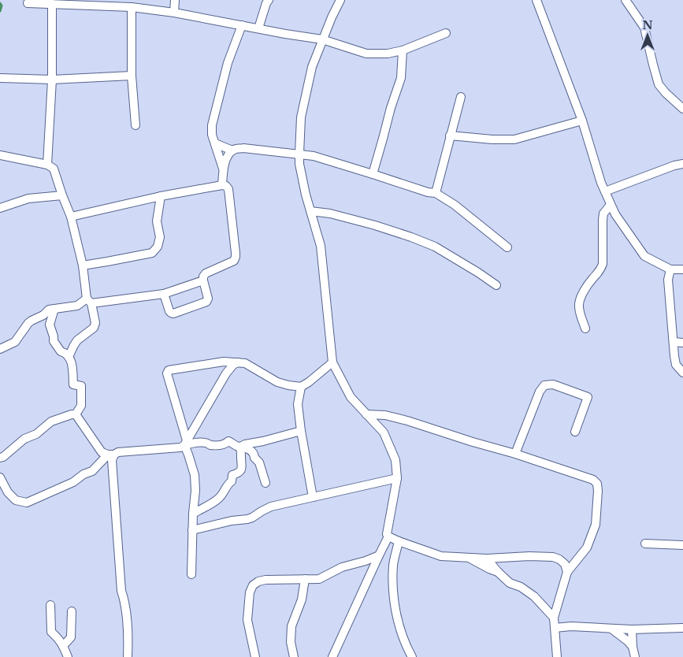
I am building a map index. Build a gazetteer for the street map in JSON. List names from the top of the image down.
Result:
{
  "north": "top"
}
